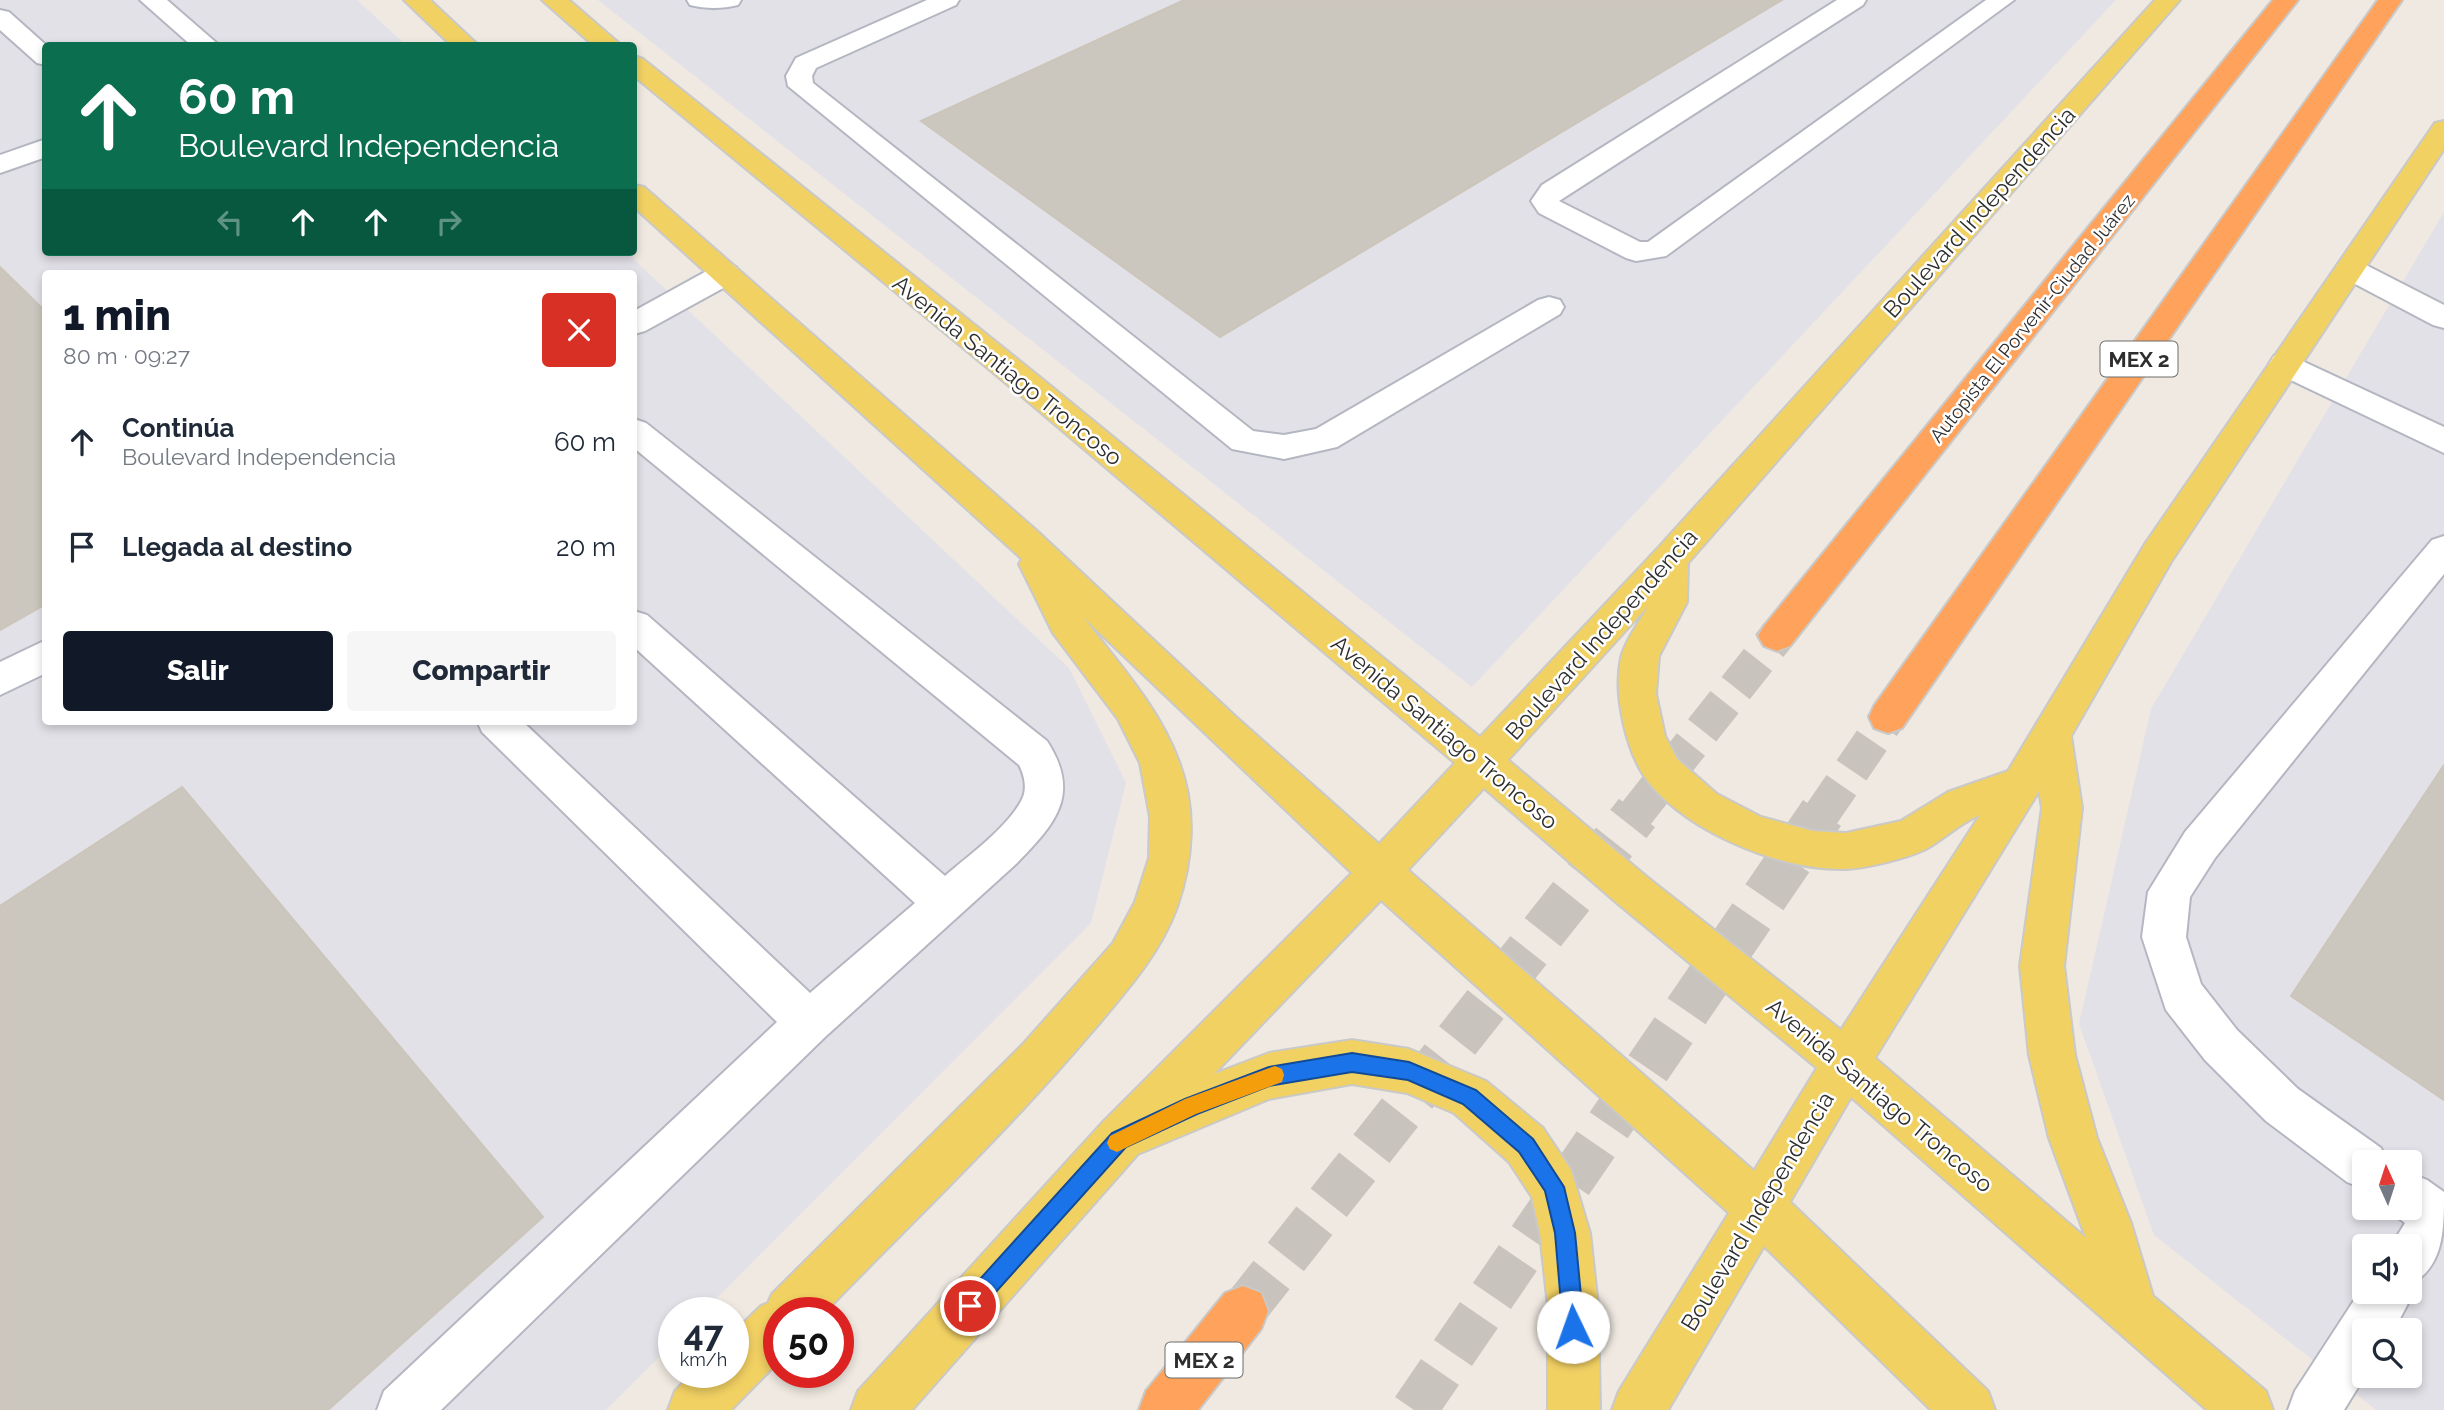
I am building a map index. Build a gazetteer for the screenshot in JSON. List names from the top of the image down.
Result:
{
  "streets": {
    "highway": ["Autopista El Porvenir-Ciudad Juárez", "MEX 2"],
    "main road": ["Boulevard Independencia", "Avenida Santiago Troncoso"]
  },
  "crossings": [
    ["Boulevard Independencia", "Avenida Santiago Troncoso"]
  ],
  "north": "top",
  "page": {
    "turn": ["60 m", "Boulevard Independencia"],
    "heading": ["1 min", "80 m · 09:27"],
    "list": [
      {
        "name": "Continúa",
        "note": "Boulevard Independencia",
        "value": "60 m"
      },
      {
        "name": "Llegada al destino",
        "value": "20 m"
      }
    ],
    "buttons": ["Salir", "Compartir"],
    "speed": "47 km/h",
    "limit": "50"
  }
}
